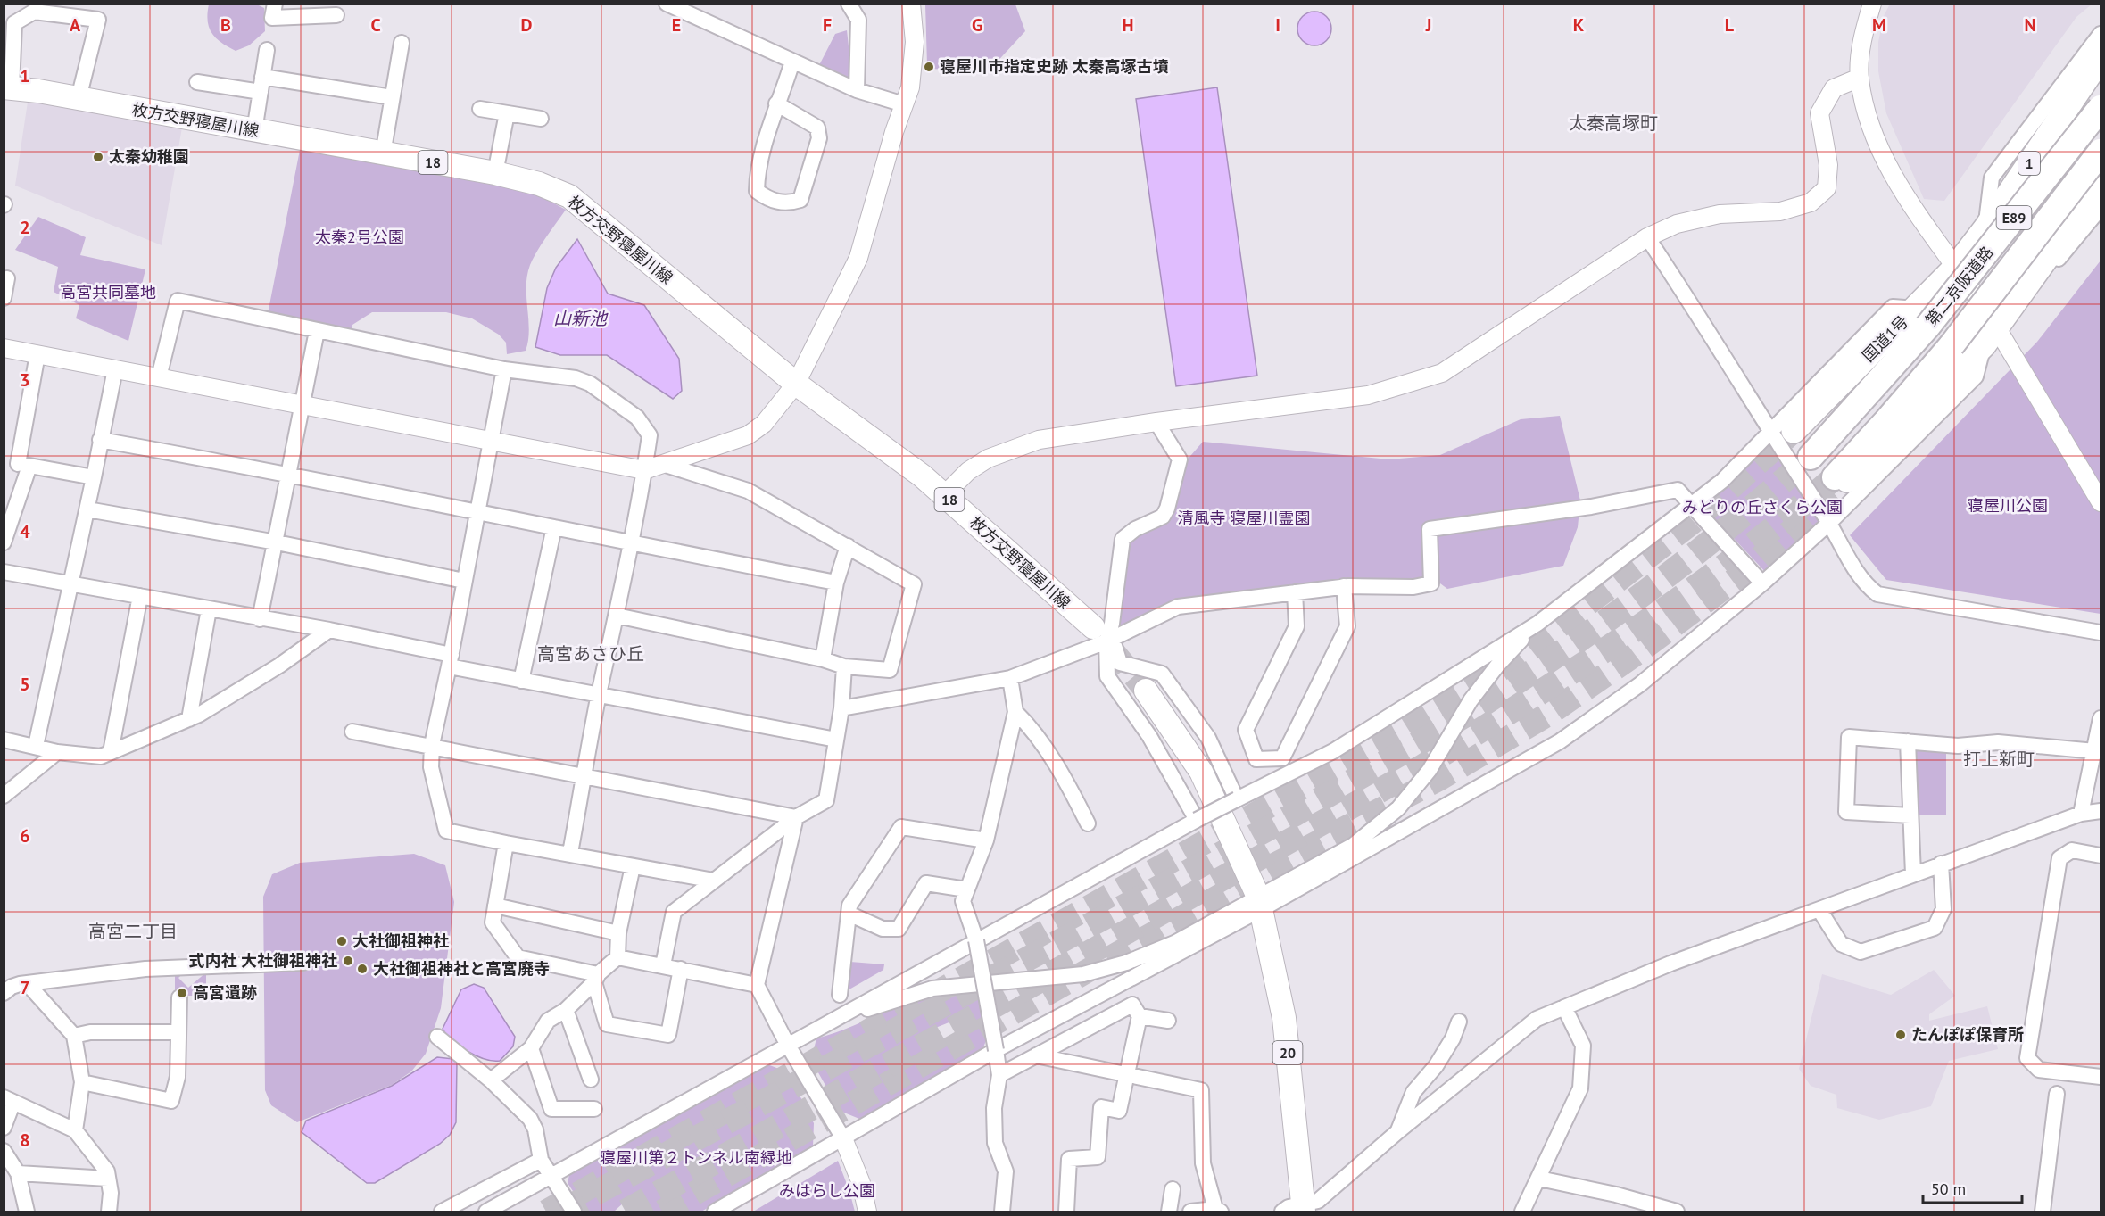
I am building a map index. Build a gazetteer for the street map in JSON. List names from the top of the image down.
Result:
{
  "streets": {
    "highway": [
      "1",
      "E89",
      "第二京阪道路",
      "国道1号"
    ],
    "main road": ["枚方交野寝屋川線", "18", "20"]
  },
  "crossings": [
    ["第二京阪道路", "国道1号"]
  ],
  "districts": [
    "太秦高塚町",
    "高宮あさひ丘",
    "打上新町",
    "高宮二丁目"
  ],
  "water": ["山新池"],
  "parks": [
    "太秦2号公園",
    "高宮共同墓地",
    "寝屋川公園",
    "みどりの丘さくら公園",
    "清風寺 寝屋川霊園",
    "寝屋川第２トンネル南緑地",
    "みはらし公園"
  ],
  "places": [
    "寝屋川市指定史跡 太秦高塚古墳",
    "太秦幼稚園",
    "大社御祖神社",
    "式内社 大社御祖神社",
    "大社御祖神社と高宮廃寺",
    "高宮遺跡",
    "たんぽぽ保育所"
  ],
  "scale_bar": "50 m",
  "grid": {
    "columns": [
      "A",
      "B",
      "C",
      "D",
      "E",
      "F",
      "G",
      "H",
      "I",
      "J",
      "K",
      "L",
      "M",
      "N"
    ],
    "rows": [
      "1",
      "2",
      "3",
      "4",
      "5",
      "6",
      "7",
      "8"
    ]
  }
}
